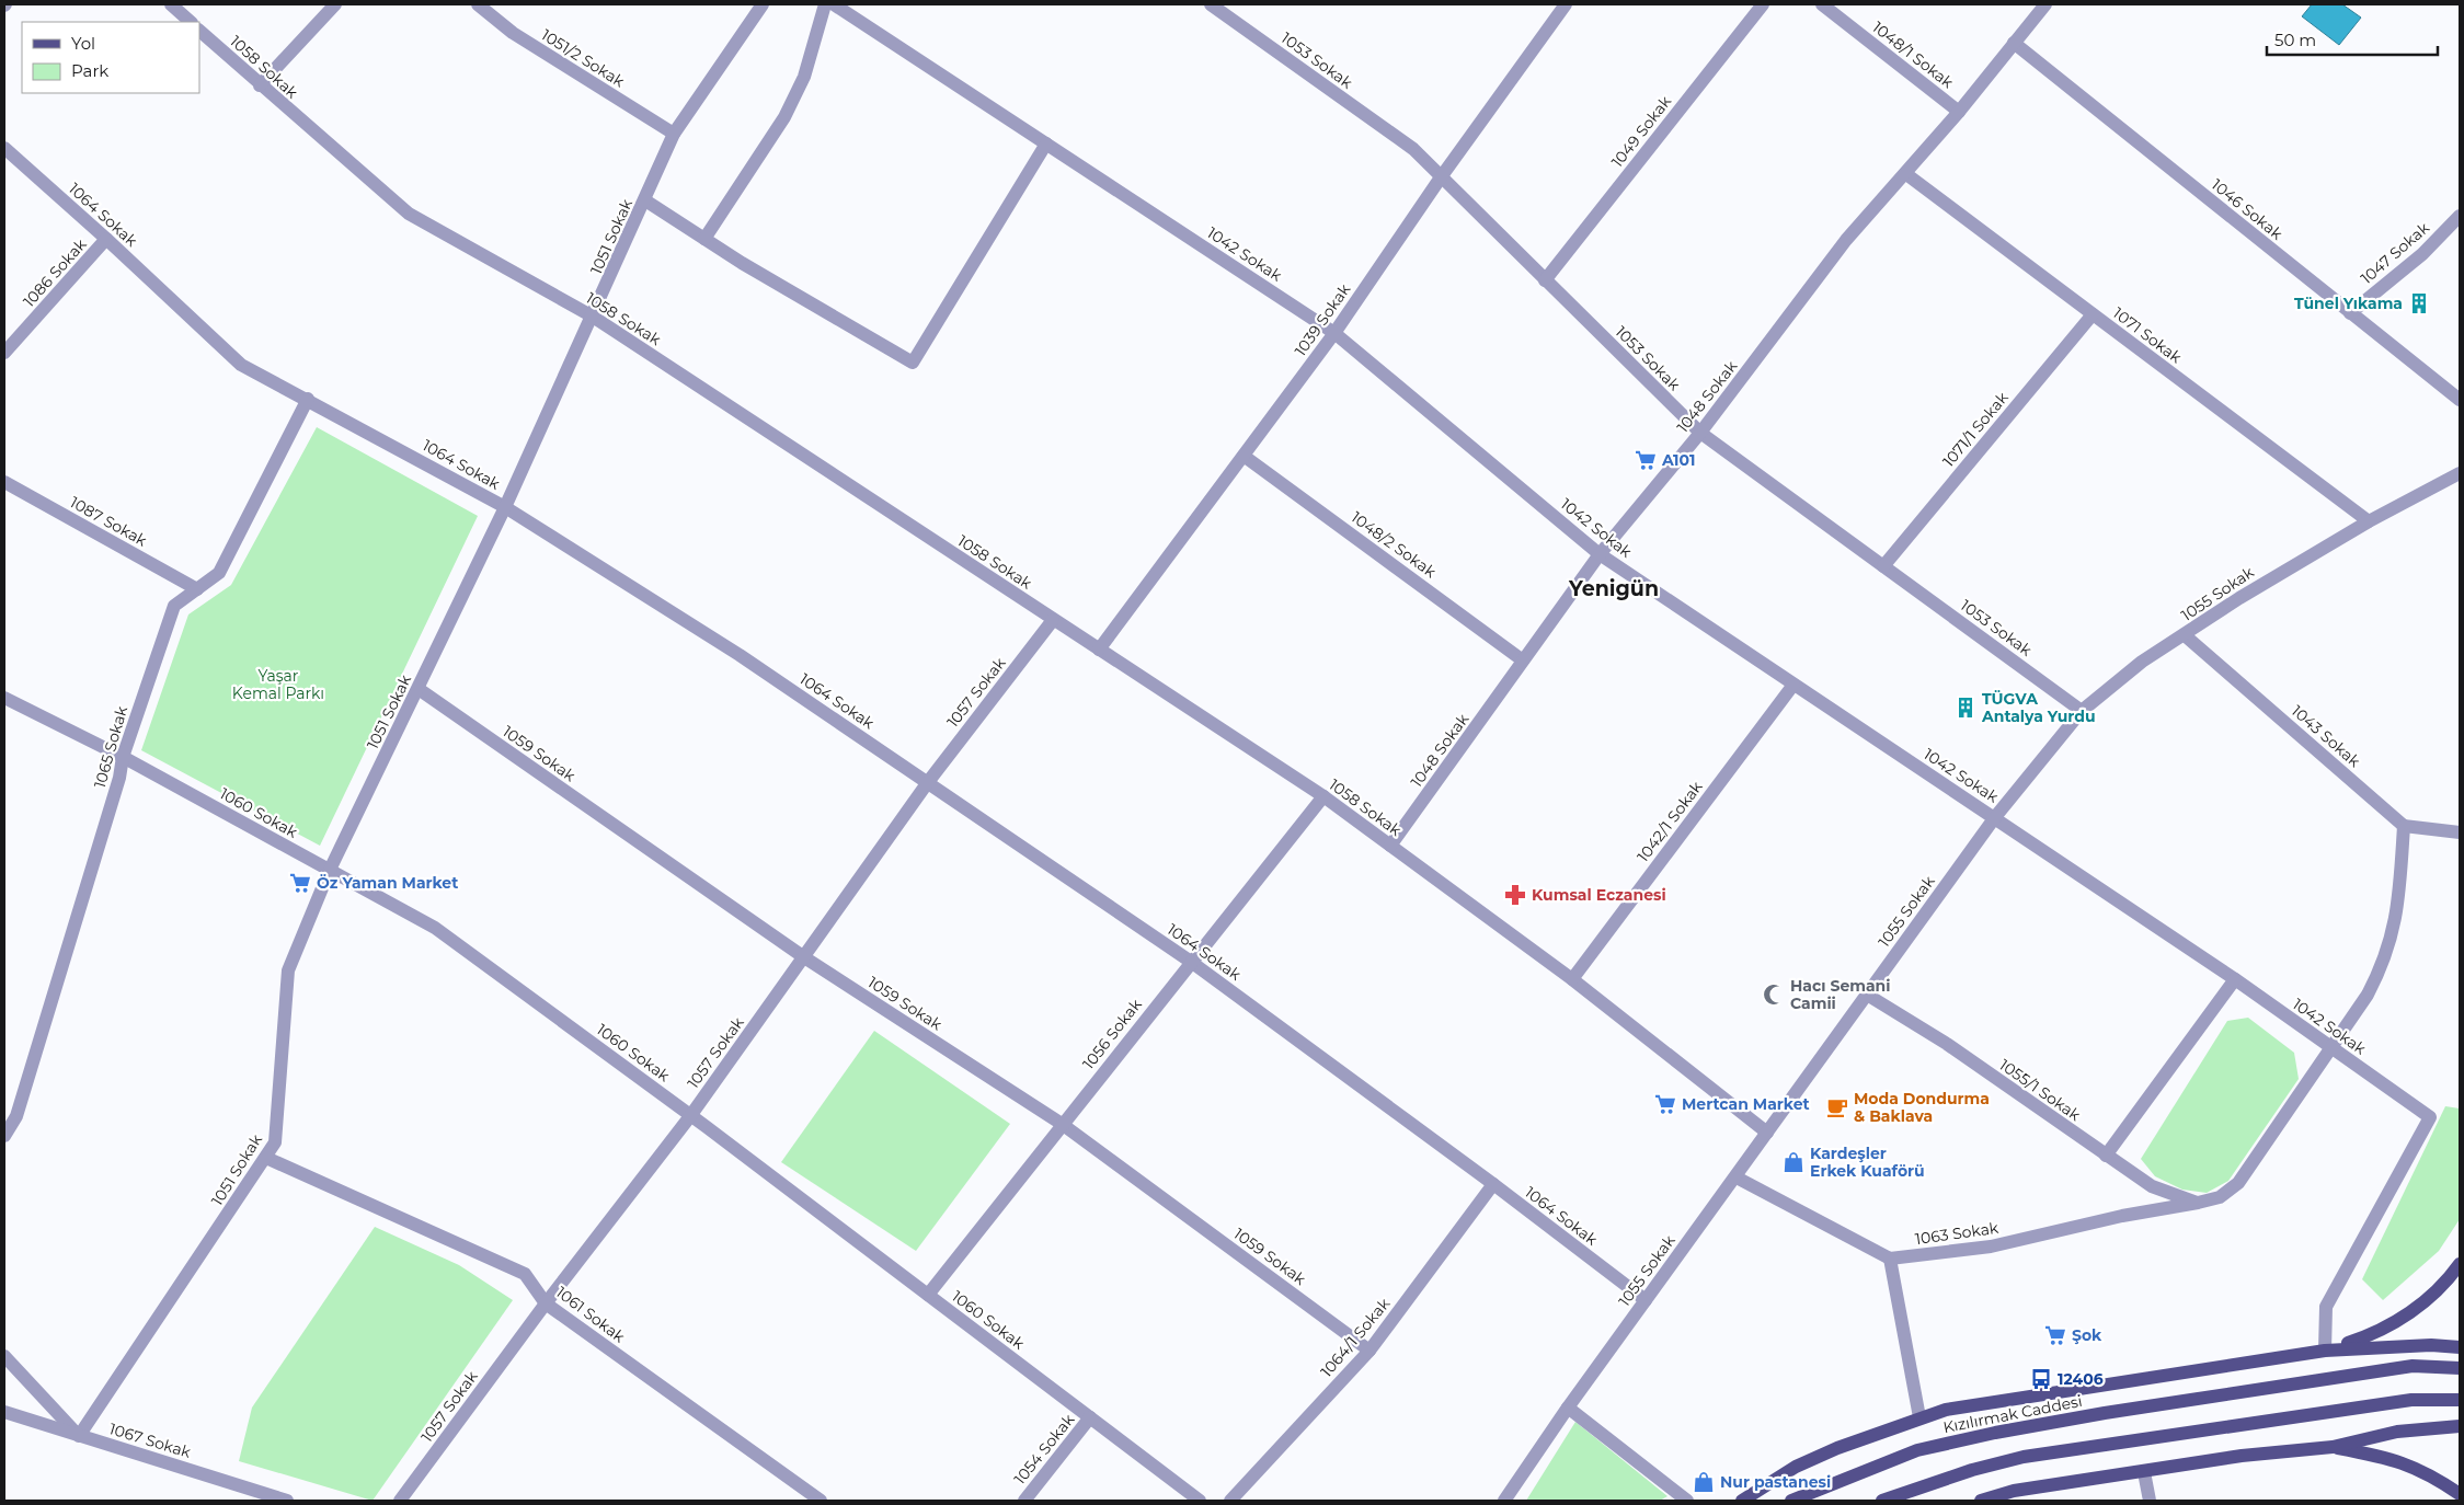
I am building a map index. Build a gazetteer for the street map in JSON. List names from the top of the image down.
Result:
{
  "streets": {
    "main road": ["Kızılırmak Caddesi"],
    "street": [
      "1048/1 Sokak",
      "1051/2 Sokak",
      "1053 Sokak",
      "1058 Sokak",
      "1049 Sokak",
      "1046 Sokak",
      "1064 Sokak",
      "1051 Sokak",
      "1047 Sokak",
      "1042 Sokak",
      "1086 Sokak",
      "1039 Sokak",
      "1071 Sokak",
      "1048 Sokak",
      "1071/1 Sokak",
      "1087 Sokak",
      "1048/2 Sokak",
      "1055 Sokak",
      "1057 Sokak",
      "1043 Sokak",
      "1065 Sokak",
      "1059 Sokak",
      "1060 Sokak",
      "1042/1 Sokak",
      "1056 Sokak",
      "1055/1 Sokak",
      "1063 Sokak",
      "1061 Sokak",
      "1064/1 Sokak",
      "1067 Sokak",
      "1054 Sokak"
    ]
  },
  "crossings": [
    ["1048/1 Sokak", "1048 Sokak"],
    ["1051/2 Sokak", "1051 Sokak"],
    ["1053 Sokak", "1049 Sokak"],
    ["1053 Sokak", "1039 Sokak"],
    ["1053 Sokak", "1048 Sokak"],
    ["1053 Sokak", "1071/1 Sokak"],
    ["1053 Sokak", "1055 Sokak"],
    ["1058 Sokak", "1051 Sokak"],
    ["1058 Sokak", "1039 Sokak"],
    ["1058 Sokak", "1048 Sokak"],
    ["1058 Sokak", "1055 Sokak"],
    ["1058 Sokak", "1057 Sokak"],
    ["1058 Sokak", "1042/1 Sokak"],
    ["1058 Sokak", "1056 Sokak"],
    ["1046 Sokak", "1047 Sokak"],
    ["1046 Sokak", "1048 Sokak"],
    ["1064 Sokak", "1051 Sokak"],
    ["1064 Sokak", "1086 Sokak"],
    ["1064 Sokak", "1055 Sokak"],
    ["1064 Sokak", "1057 Sokak"],
    ["1064 Sokak", "1065 Sokak"],
    ["1064 Sokak", "1056 Sokak"],
    ["1064 Sokak", "1064/1 Sokak"],
    ["1051 Sokak", "1059 Sokak"],
    ["1051 Sokak", "1060 Sokak"],
    ["1051 Sokak", "1061 Sokak"],
    ["1051 Sokak", "1067 Sokak"],
    ["1042 Sokak", "1039 Sokak"],
    ["1042 Sokak", "1048 Sokak"],
    ["1042 Sokak", "1055 Sokak"],
    ["1042 Sokak", "1042/1 Sokak"],
    ["1042 Sokak", "1063 Sokak"],
    ["1039 Sokak", "1048/2 Sokak"],
    ["1071 Sokak", "1048 Sokak"],
    ["1071 Sokak", "1071/1 Sokak"],
    ["1071 Sokak", "1055 Sokak"],
    ["1048 Sokak", "1048/2 Sokak"],
    ["1087 Sokak", "1065 Sokak"],
    ["1055 Sokak", "1043 Sokak"],
    ["1055 Sokak", "1055/1 Sokak"],
    ["1057 Sokak", "1059 Sokak"],
    ["1057 Sokak", "1060 Sokak"],
    ["1057 Sokak", "1061 Sokak"],
    ["1043 Sokak", "1063 Sokak"],
    ["1065 Sokak", "1060 Sokak"],
    ["1059 Sokak", "1056 Sokak"],
    ["1059 Sokak", "1064/1 Sokak"],
    ["1060 Sokak", "1056 Sokak"],
    ["1060 Sokak", "1054 Sokak"],
    ["1055/1 Sokak", "1063 Sokak"]
  ],
  "districts": ["Yenigün"],
  "parks": ["Yaşar Kemal Parkı"],
  "places": {
    "building": ["Tünel Yıkama", "TÜGVA Antalya Yurdu"],
    "supermarket": [
      "A101",
      "Öz Yaman Market",
      "Mertcan Market",
      "Şok"
    ],
    "pharmacy": ["Kumsal Eczanesi"],
    "mosque": ["Hacı Semani Camii"],
    "cafe": ["Moda Dondurma & Baklava"],
    "shop": ["Kardeşler Erkek Kuaförü", "Nur pastanesi"],
    "bus stop": ["12406"]
  },
  "legend": ["Yol", "Park"],
  "scale_bar": "50 m"
}
